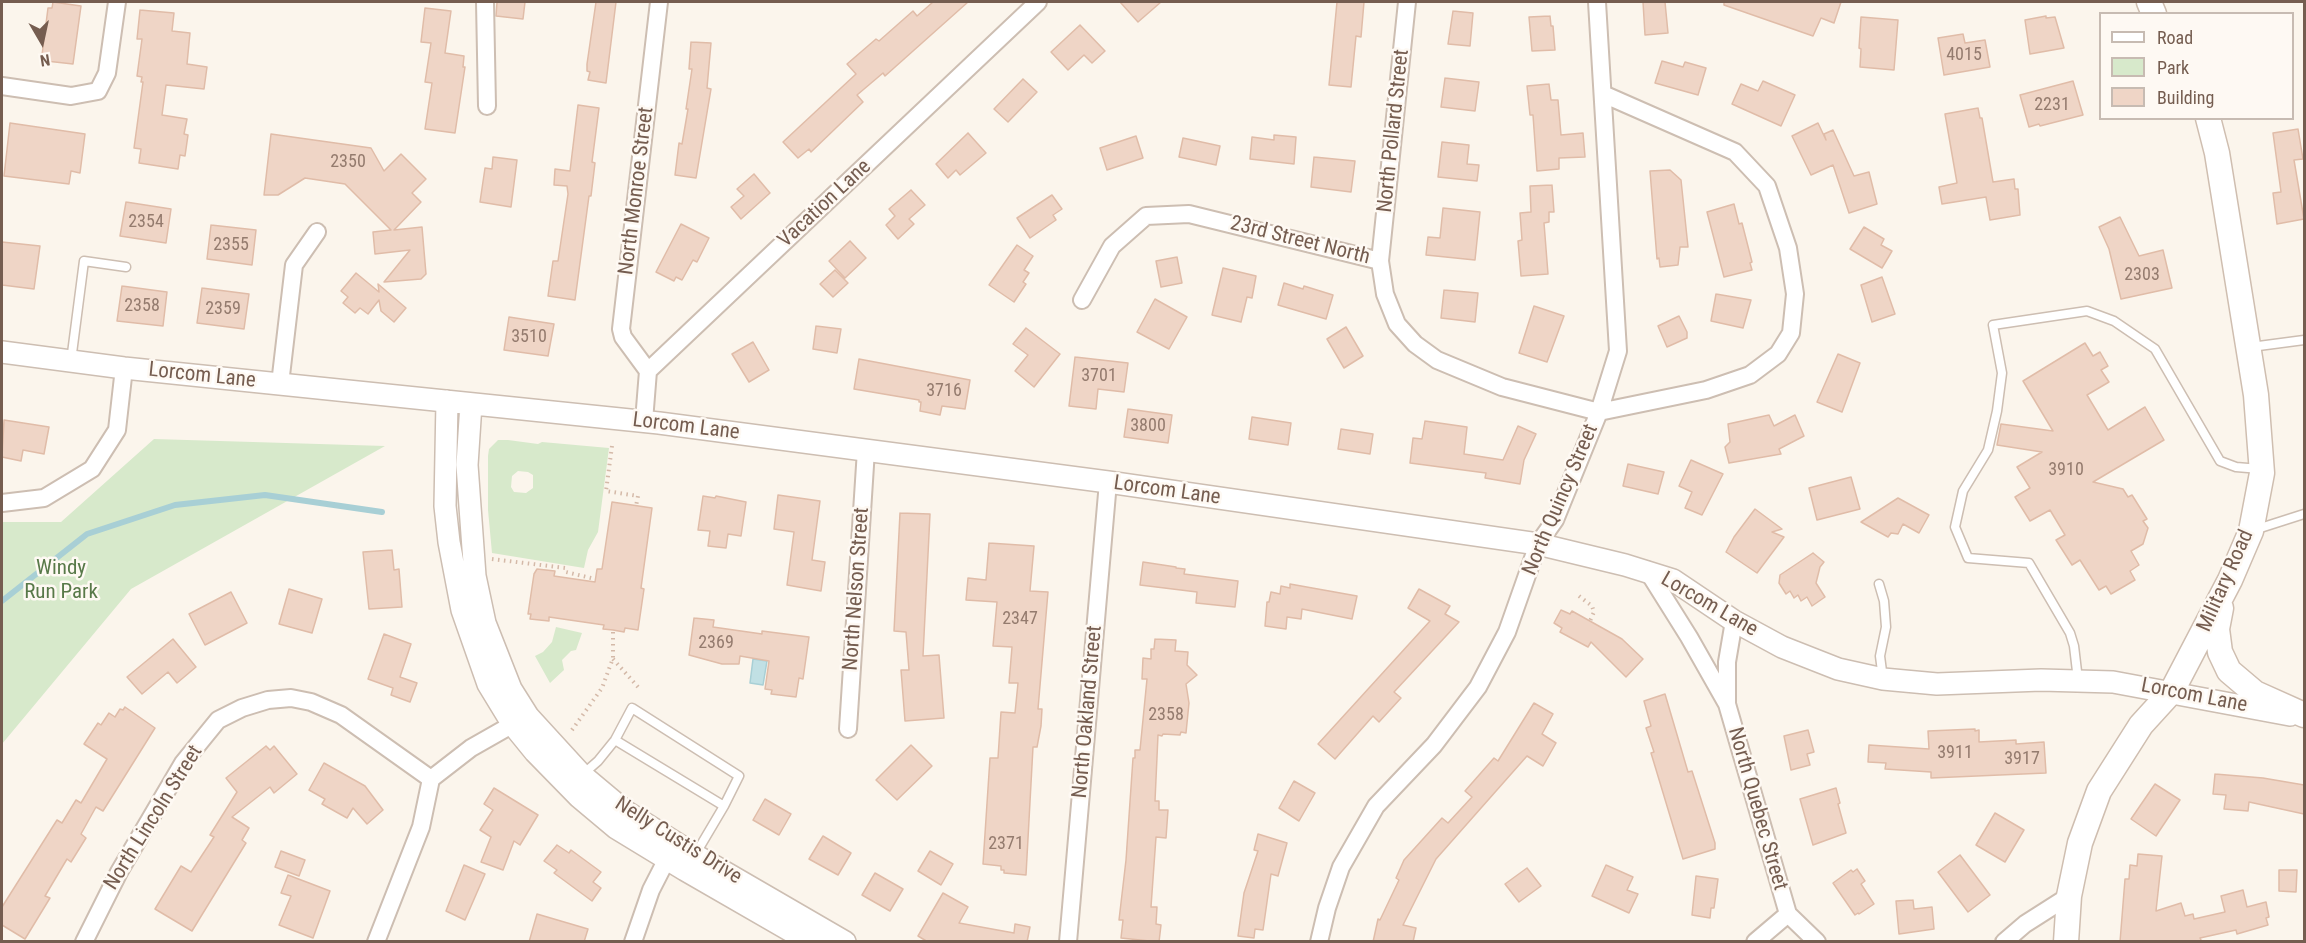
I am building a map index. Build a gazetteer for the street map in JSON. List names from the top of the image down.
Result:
{
  "streets": {
    "main road": ["Military Road"],
    "street": [
      "North Pollard Street",
      "North Monroe Street",
      "Vacation Lane",
      "23rd Street North",
      "Lorcom Lane",
      "North Quincy Street",
      "North Nelson Street",
      "North Oakland Street",
      "North Quebec Street",
      "North Lincoln Street",
      "Nelly Custis Drive"
    ]
  },
  "crossings": [
    ["North Pollard Street", "23rd Street North"],
    ["North Monroe Street", "Vacation Lane"],
    ["23rd Street North", "North Quincy Street"],
    ["Lorcom Lane", "North Quincy Street"],
    ["Lorcom Lane", "Military Road"],
    ["Lorcom Lane", "North Nelson Street"],
    ["Lorcom Lane", "North Oakland Street"],
    ["Lorcom Lane", "North Quebec Street"],
    ["Lorcom Lane", "Nelly Custis Drive"]
  ],
  "parks": ["Windy Run Park"],
  "house_numbers": [
    "4015",
    "2231",
    "2350",
    "2354",
    "2355",
    "2303",
    "2358",
    "2359",
    "3510",
    "3701",
    "3716",
    "3800",
    "3910",
    "2347",
    "2369",
    "2358",
    "3911",
    "3917",
    "2371"
  ],
  "legend": ["Road", "Park", "Building"],
  "north": "bottom"
}
